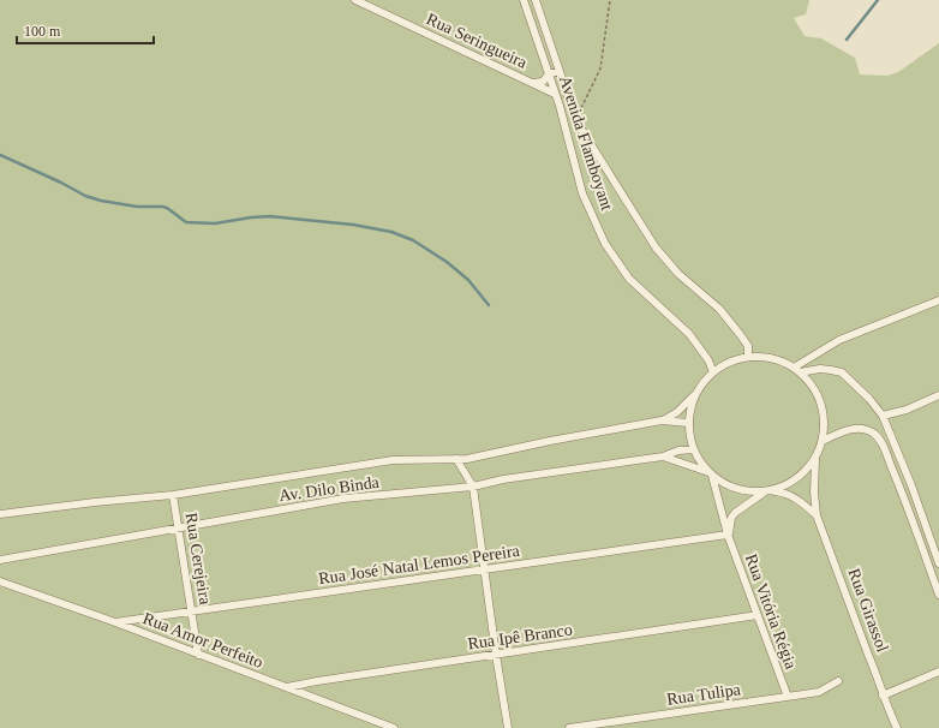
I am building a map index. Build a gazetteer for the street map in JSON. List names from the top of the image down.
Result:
{
  "streets": {
    "street": [
      "Rua Seringueira",
      "Avenida Flamboyant",
      "Av. Dilo Binda",
      "Rua Cerejeira",
      "Rua José Natal Lemos Pereira",
      "Rua Girassol",
      "Rua Vitória Régia",
      "Rua Ipê Branco",
      "Rua Amor Perfeito",
      "Rua Tulipa"
    ]
  },
  "crossings": [
    ["Rua Seringueira", "Avenida Flamboyant"],
    ["Avenida Flamboyant", "Av. Dilo Binda"],
    ["Avenida Flamboyant", "Rua Girassol"],
    ["Avenida Flamboyant", "Rua Vitória Régia"],
    ["Av. Dilo Binda", "Rua Cerejeira"],
    ["Av. Dilo Binda", "Rua Girassol"],
    ["Av. Dilo Binda", "Rua Vitória Régia"],
    ["Rua Cerejeira", "Rua José Natal Lemos Pereira"],
    ["Rua Cerejeira", "Rua Amor Perfeito"],
    ["Rua José Natal Lemos Pereira", "Rua Vitória Régia"],
    ["Rua José Natal Lemos Pereira", "Rua Amor Perfeito"],
    ["Rua Girassol", "Rua Vitória Régia"],
    ["Rua Vitória Régia", "Rua Ipê Branco"],
    ["Rua Vitória Régia", "Rua Tulipa"],
    ["Rua Ipê Branco", "Rua Amor Perfeito"]
  ],
  "scale_bar": "100 m"
}
